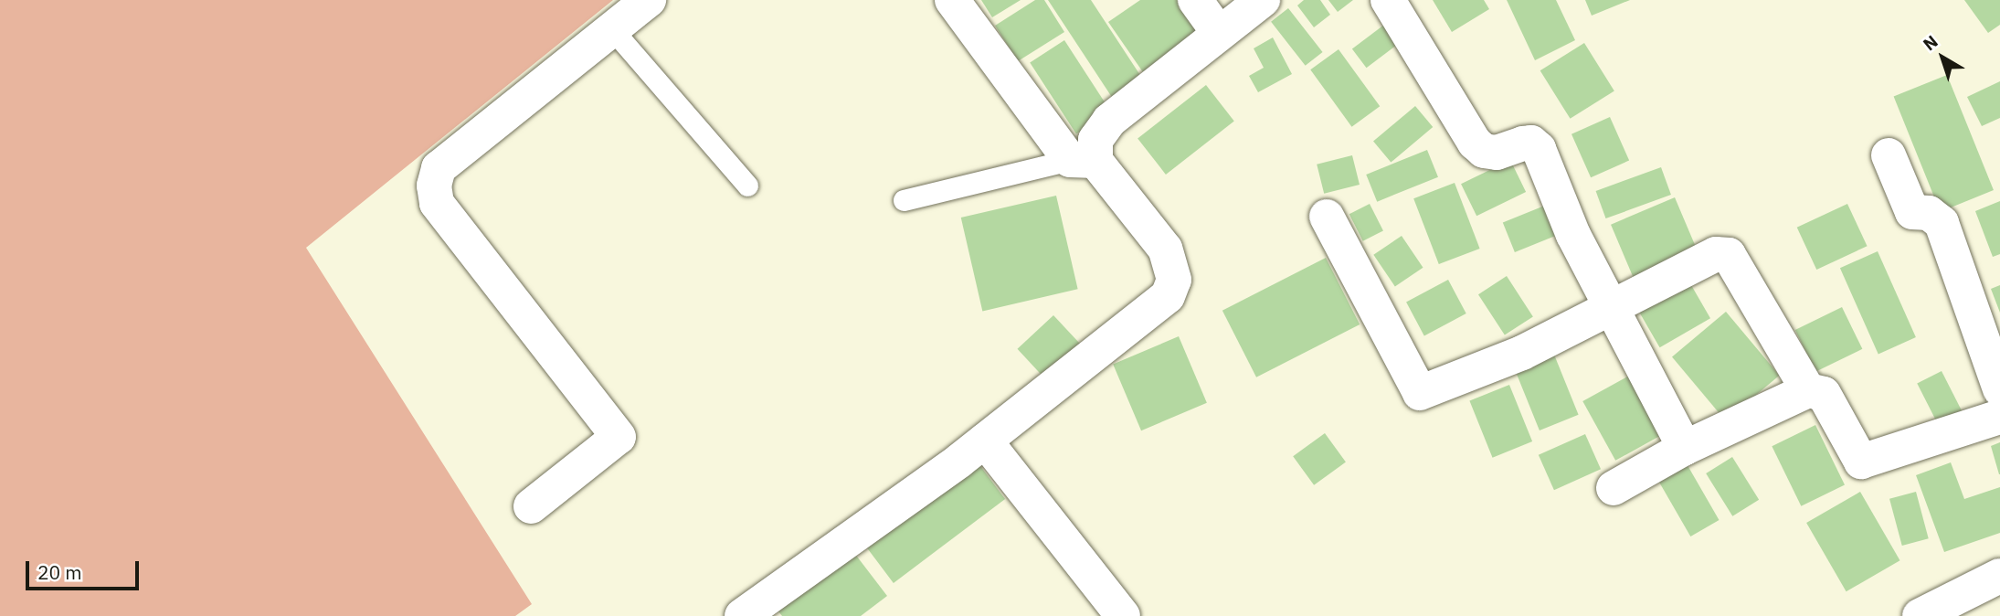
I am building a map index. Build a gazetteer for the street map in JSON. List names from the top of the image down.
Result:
{
  "scale_bar": "20 m",
  "north": "top left"
}
